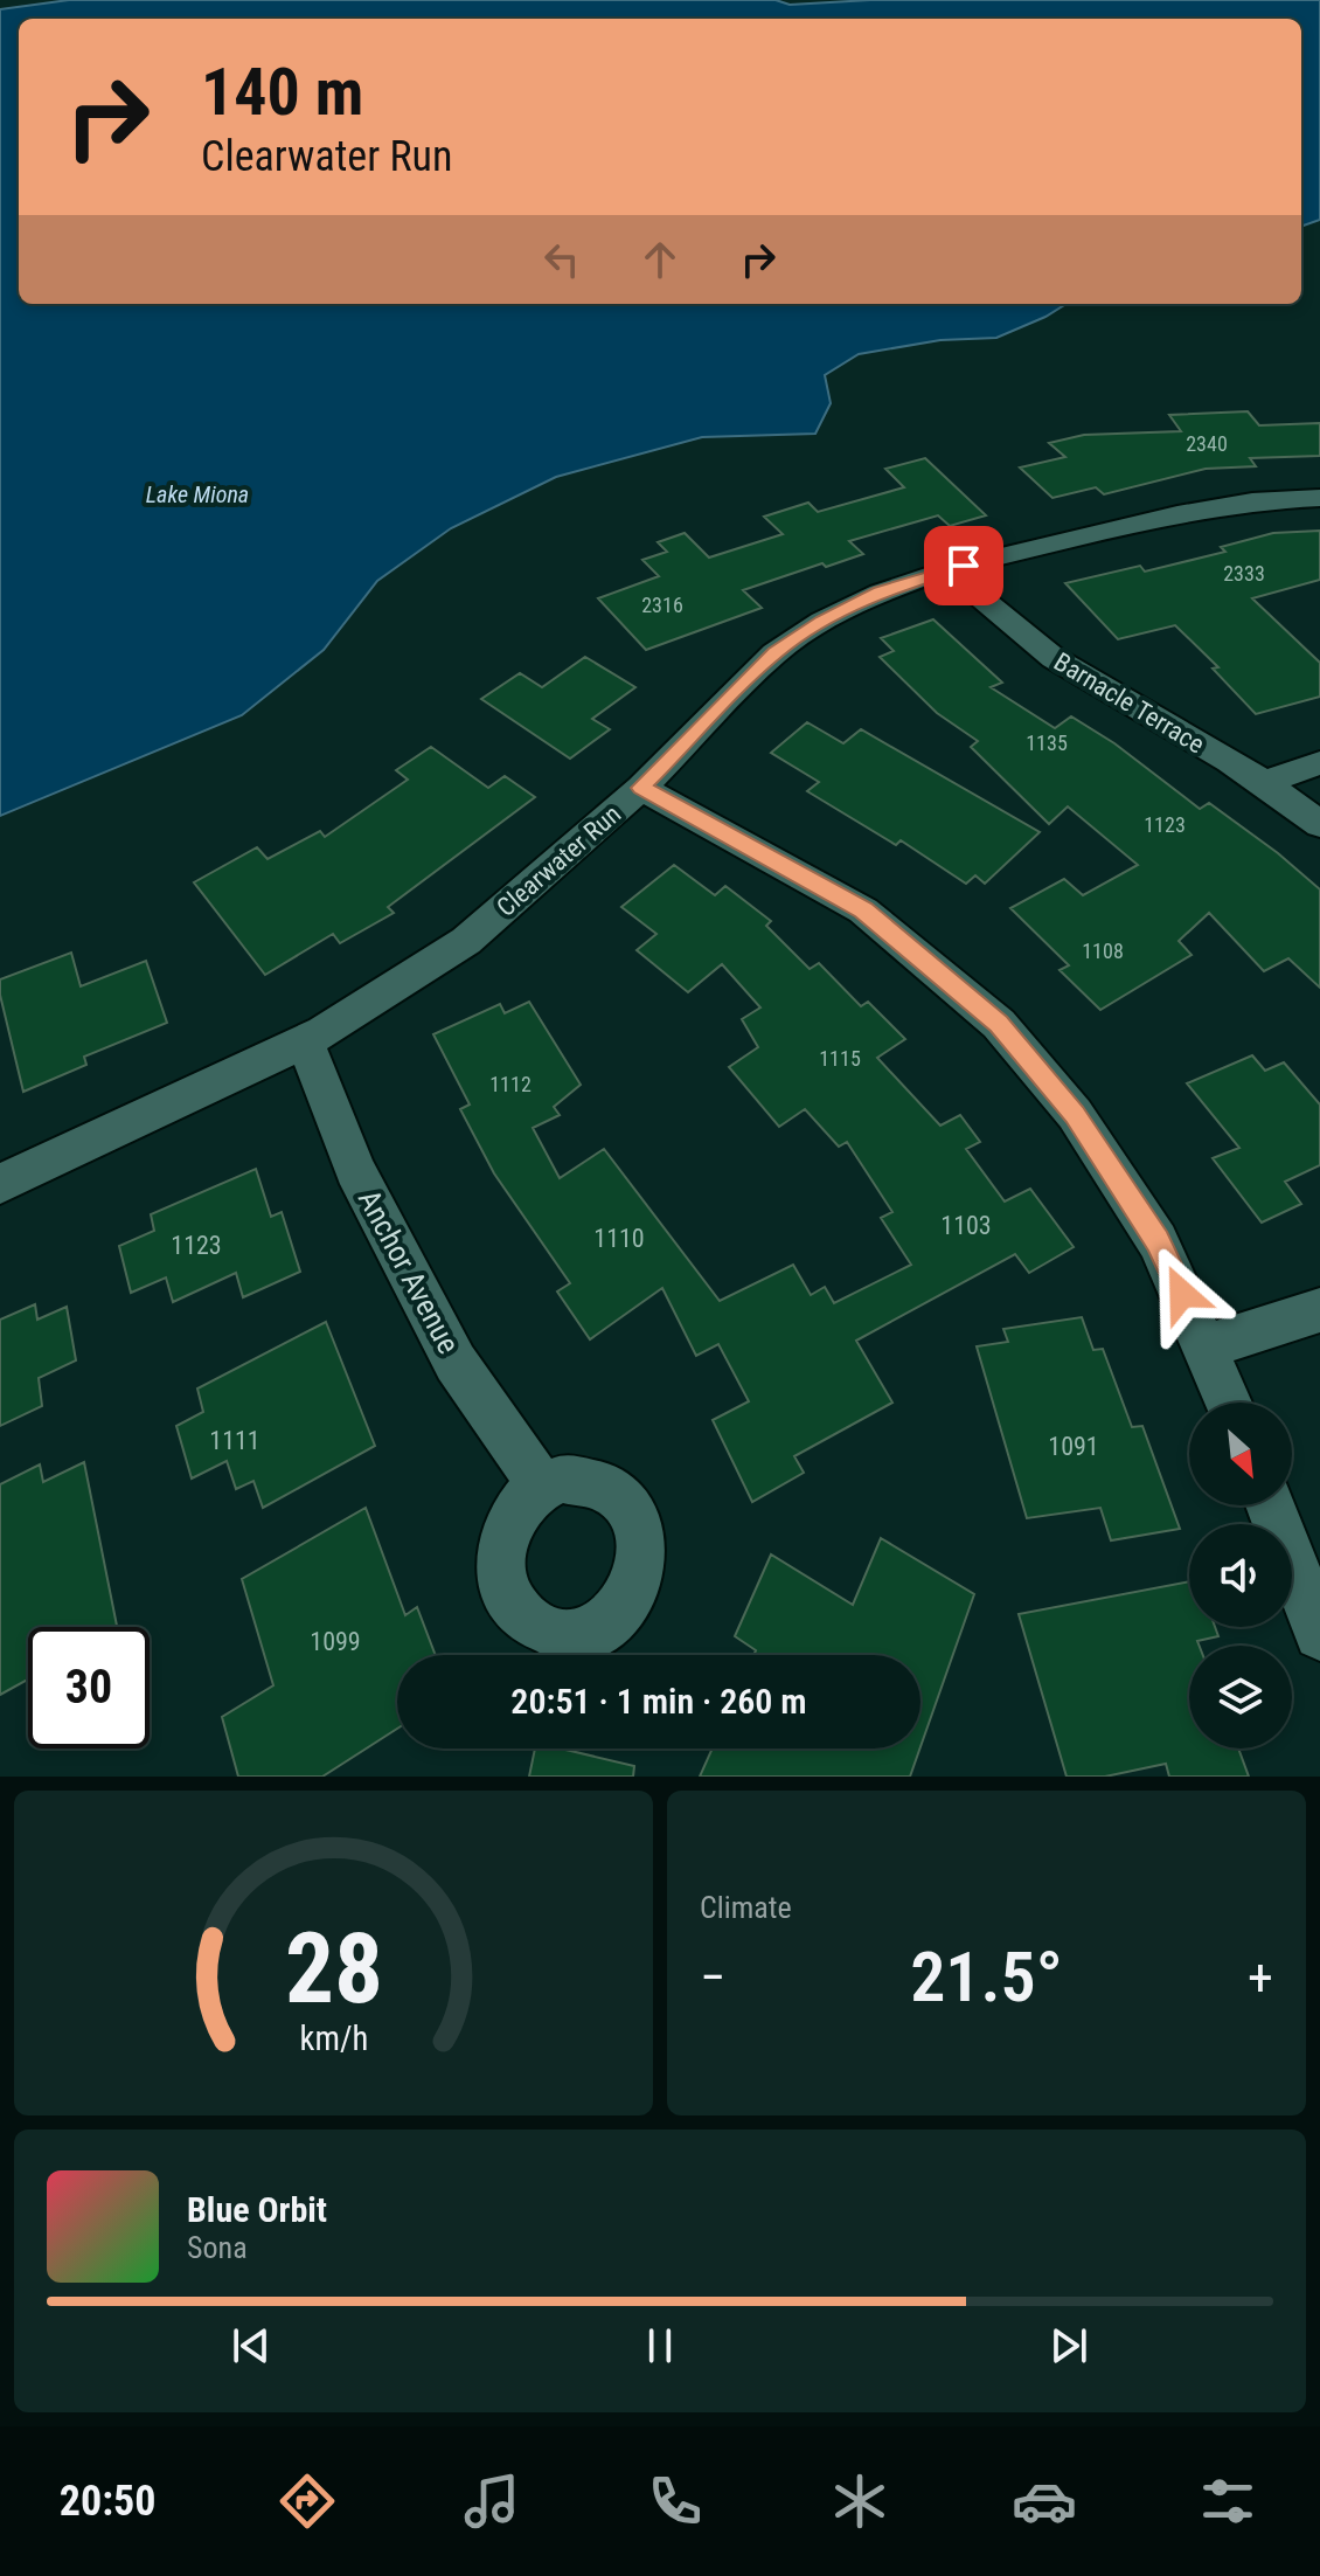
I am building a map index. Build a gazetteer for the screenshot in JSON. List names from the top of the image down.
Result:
{
  "streets": {
    "street": ["Barnacle Terrace", "Clearwater Run", "Anchor Avenue"]
  },
  "crossings": [
    ["Barnacle Terrace", "Clearwater Run"],
    ["Clearwater Run", "Anchor Avenue"]
  ],
  "water": ["Lake Miona"],
  "house_numbers": [
    "2340",
    "2333",
    "2316",
    "1135",
    "1123",
    "1108",
    "1115",
    "1112",
    "1103",
    "1110",
    "1123",
    "1111",
    "1091",
    "1099"
  ],
  "north": "bottom right",
  "page": {
    "turn": ["140 m", "Clearwater Run"],
    "limit": "30",
    "trip": "20:51 · 1 min · 260 m",
    "tile": "Climate",
    "heat": ["−", "21.5°", "+"],
    "song": ["Blue Orbit", "Sona"],
    "tabs": "20:50",
    "gauge": ["28", "km/h"]
  }
}
